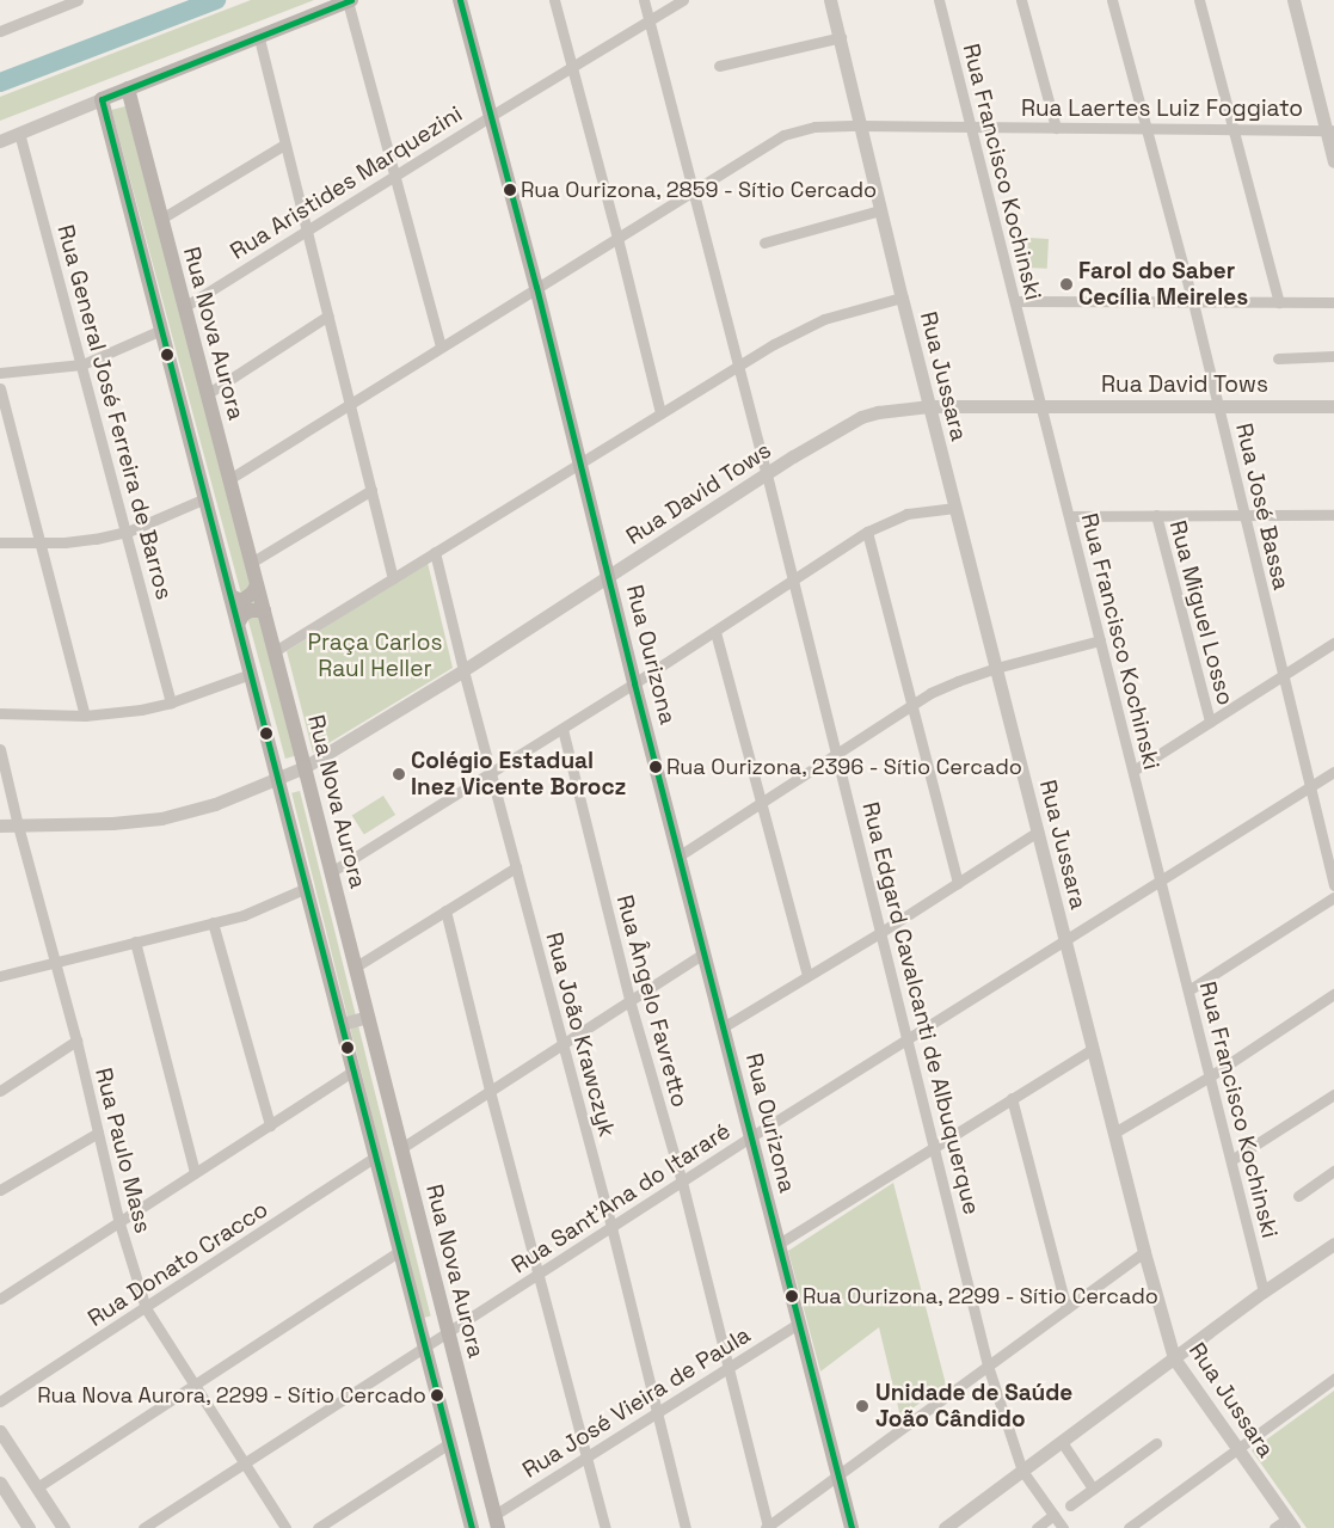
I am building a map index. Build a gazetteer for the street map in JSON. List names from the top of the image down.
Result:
{
  "streets": {
    "main road": ["Rua Nova Aurora", "Rua Ourizona"],
    "street": [
      "Rua Laertes Luiz Foggiato",
      "Rua Francisco Kochinski",
      "Rua Aristides Marquezini",
      "Rua Jussara",
      "Rua David Tows",
      "Rua General José Ferreira de Barros",
      "Rua José Bassa",
      "Rua Miguel Losso",
      "Rua Ângelo Favretto",
      "Rua Edgard Cavalcanti de Albuquerque",
      "Rua João Krawczyk",
      "Rua Paulo Mass",
      "Rua Sant'Ana do Itararé",
      "Rua Donato Cracco",
      "Rua José Vieira de Paula"
    ]
  },
  "crossings": [
    ["Rua Laertes Luiz Foggiato", "Rua Francisco Kochinski"],
    ["Rua Laertes Luiz Foggiato", "Rua Nova Aurora"],
    ["Rua Laertes Luiz Foggiato", "Rua Jussara"],
    ["Rua Laertes Luiz Foggiato", "Rua José Bassa"],
    ["Rua Laertes Luiz Foggiato", "Rua Ourizona"],
    ["Rua Laertes Luiz Foggiato", "Rua Edgard Cavalcanti de Albuquerque"],
    ["Rua Francisco Kochinski", "Rua David Tows"],
    ["Rua Francisco Kochinski", "Rua Sant'Ana do Itararé"],
    ["Rua Aristides Marquezini", "Rua Nova Aurora"],
    ["Rua Aristides Marquezini", "Rua Ourizona"],
    ["Rua Aristides Marquezini", "Rua Edgard Cavalcanti de Albuquerque"],
    ["Rua Nova Aurora", "Rua David Tows"],
    ["Rua Nova Aurora", "Rua Sant'Ana do Itararé"],
    ["Rua Nova Aurora", "Rua José Vieira de Paula"],
    ["Rua Jussara", "Rua David Tows"],
    ["Rua Jussara", "Rua Sant'Ana do Itararé"],
    ["Rua David Tows", "Rua José Bassa"],
    ["Rua David Tows", "Rua Ourizona"],
    ["Rua David Tows", "Rua Edgard Cavalcanti de Albuquerque"],
    ["Rua David Tows", "Rua João Krawczyk"],
    ["Rua David Tows", "Rua Paulo Mass"],
    ["Rua José Bassa", "Rua Sant'Ana do Itararé"],
    ["Rua Ourizona", "Rua Sant'Ana do Itararé"],
    ["Rua Ourizona", "Rua José Vieira de Paula"],
    ["Rua Ângelo Favretto", "Rua Sant'Ana do Itararé"],
    ["Rua Ângelo Favretto", "Rua José Vieira de Paula"],
    ["Rua Edgard Cavalcanti de Albuquerque", "Rua Sant'Ana do Itararé"],
    ["Rua João Krawczyk", "Rua Sant'Ana do Itararé"],
    ["Rua João Krawczyk", "Rua José Vieira de Paula"],
    ["Rua Paulo Mass", "Rua Sant'Ana do Itararé"],
    ["Rua Paulo Mass", "Rua Donato Cracco"]
  ],
  "parks": ["Praça Carlos Raul Heller"],
  "places": [
    "Rua Ourizona, 2859 - Sítio Cercado",
    "Farol do Saber Cecília Meireles",
    "Rua Ourizona, 2396 - Sítio Cercado",
    "Colégio Estadual Inez Vicente Borocz",
    "Rua Ourizona, 2299 - Sítio Cercado",
    "Rua Nova Aurora, 2299 - Sítio Cercado",
    "Unidade de Saúde João Cândido"
  ]
}
